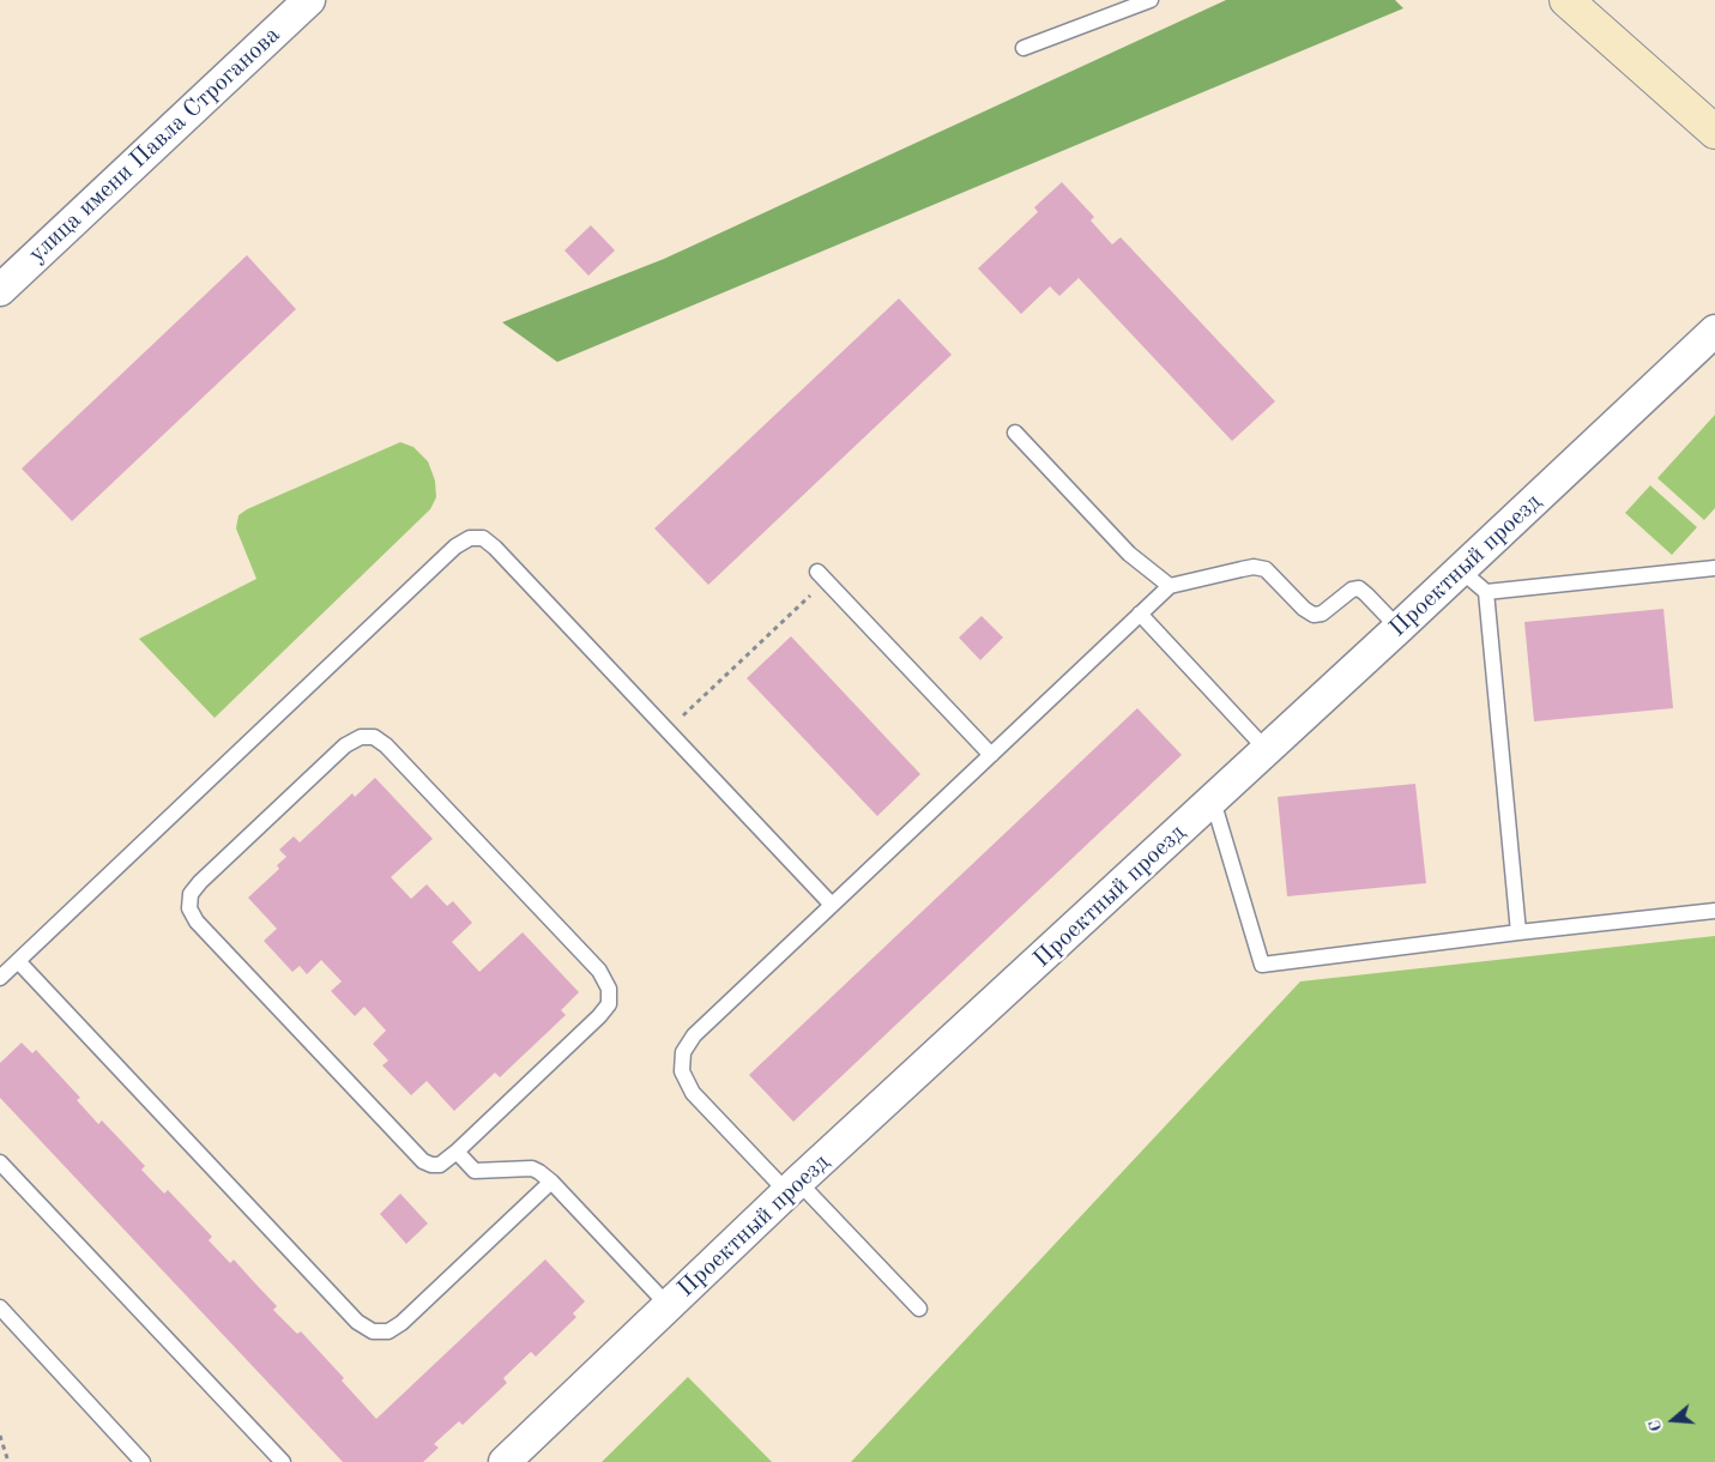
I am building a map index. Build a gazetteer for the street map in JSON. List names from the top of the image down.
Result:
{
  "streets": {
    "street": ["улица имени Павла Строганова", "Проектный проезд"]
  },
  "north": "left"
}
